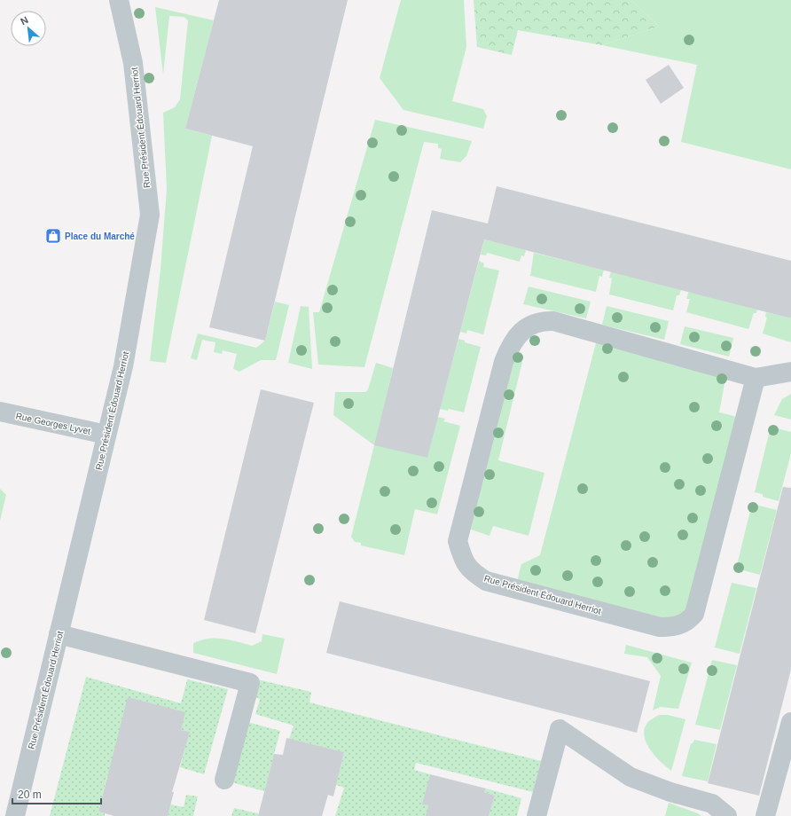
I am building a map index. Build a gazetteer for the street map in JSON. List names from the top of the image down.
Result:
{
  "streets": {
    "street": ["Rue Président Édouard Herriot", "Rue Georges Lyvet"]
  },
  "crossings": [
    ["Rue Président Édouard Herriot", "Rue Georges Lyvet"]
  ],
  "places": {
    "shop": ["Place du Marché"]
  },
  "scale_bar": "20 m",
  "north": "top left"
}
